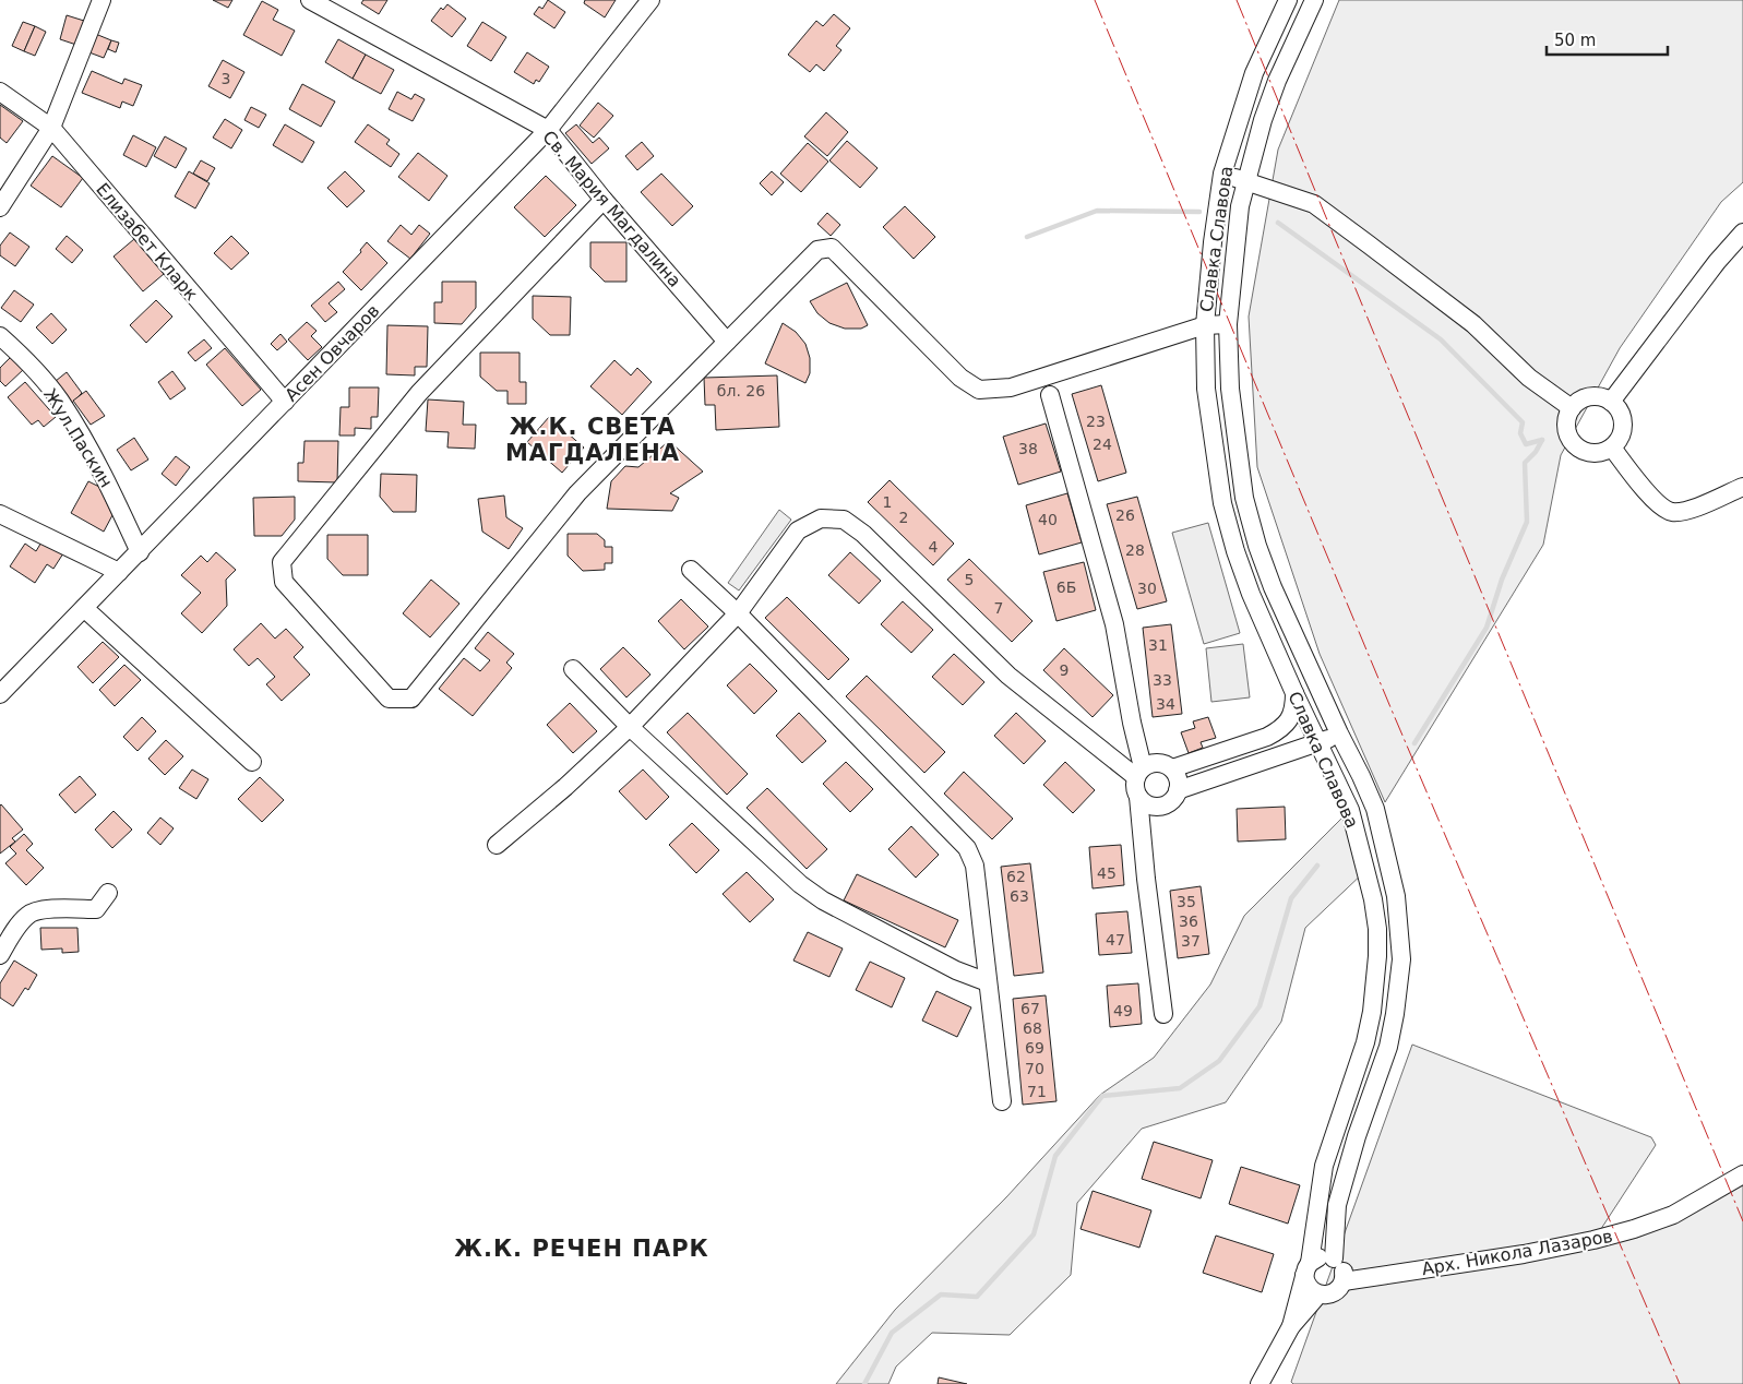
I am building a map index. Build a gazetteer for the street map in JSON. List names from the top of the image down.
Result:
{
  "streets": {
    "street": [
      "Св. Мария Магдалина",
      "Славка Славова",
      "Елизабет Кларк",
      "Асен Овчаров",
      "Жул Паскин",
      "Арх. Никола Лазаров"
    ]
  },
  "crossings": [
    ["Св. Мария Магдалина", "Асен Овчаров"],
    ["Славка Славова", "Арх. Никола Лазаров"],
    ["Елизабет Кларк", "Асен Овчаров"],
    ["Асен Овчаров", "Жул Паскин"]
  ],
  "districts": ["Ж.К. СВЕТА МАГДАЛЕНА", "Ж.К. РЕЧЕН ПАРК"],
  "house_numbers": [
    "3",
    "бл. 26",
    "23",
    "24",
    "38",
    "1",
    "26",
    "2",
    "40",
    "4",
    "28",
    "5",
    "6Б",
    "30",
    "7",
    "31",
    "9",
    "33",
    "34",
    "45",
    "62",
    "63",
    "35",
    "36",
    "47",
    "37",
    "67",
    "49",
    "68",
    "69",
    "70",
    "71"
  ],
  "scale_bar": "50 m"
}
